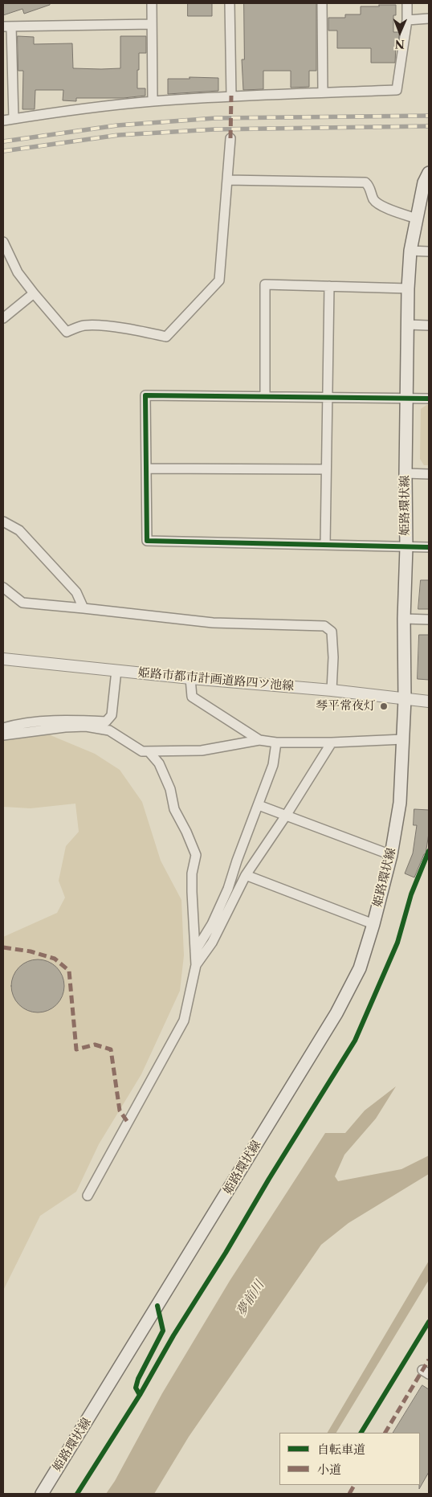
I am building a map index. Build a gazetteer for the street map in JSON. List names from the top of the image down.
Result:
{
  "streets": {
    "main road": ["姫路環状線"],
    "street": ["姫路市都市計画道路四ツ池線"]
  },
  "crossings": [
    ["姫路環状線", "姫路市都市計画道路四ツ池線"]
  ],
  "water": ["夢前川"],
  "places": ["琴平常夜灯"],
  "legend": ["自転車道", "小道"],
  "north": "bottom"
}
